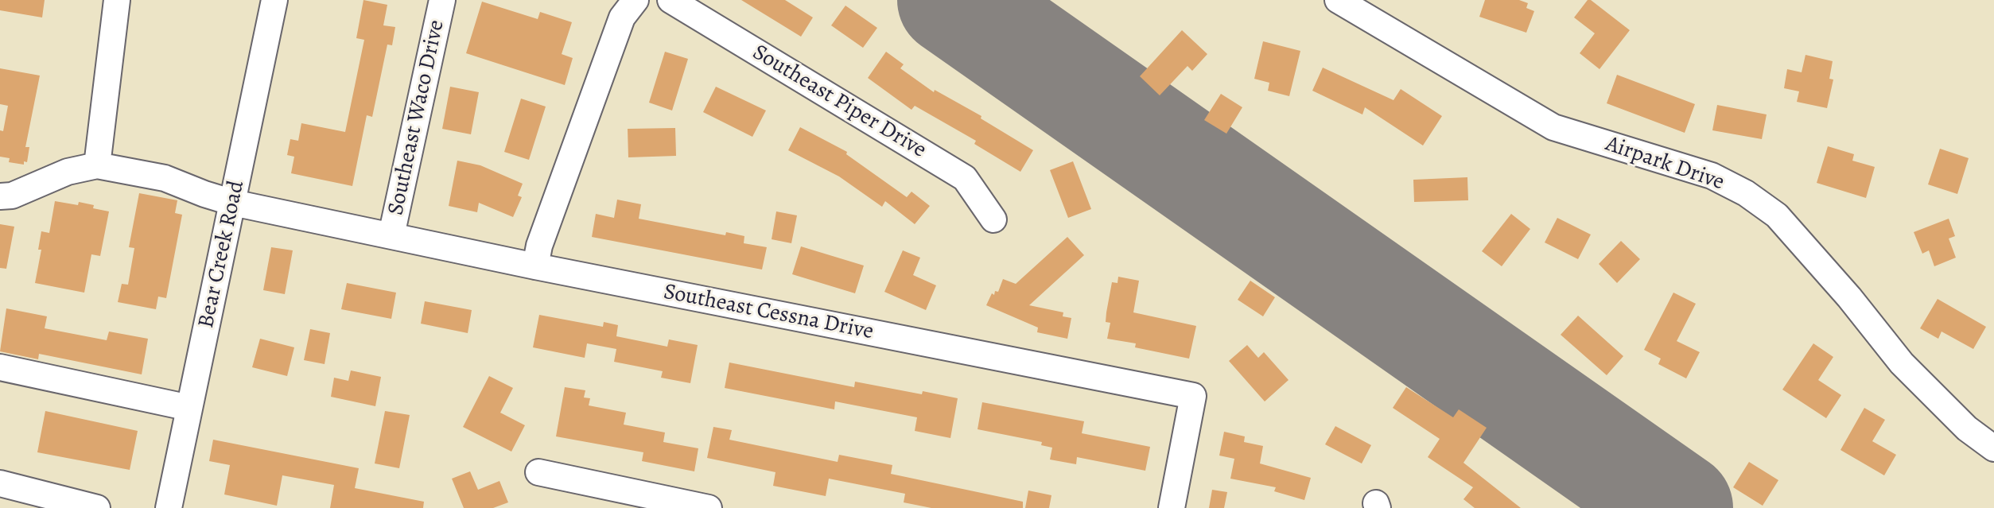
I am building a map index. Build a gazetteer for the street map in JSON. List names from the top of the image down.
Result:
{
  "streets": {
    "street": [
      "Southeast Piper Drive",
      "Southeast Waco Drive",
      "Airpark Drive",
      "Bear Creek Road",
      "Southeast Cessna Drive"
    ]
  },
  "crossings": [
    ["Southeast Waco Drive", "Southeast Cessna Drive"],
    ["Bear Creek Road", "Southeast Cessna Drive"]
  ]
}
